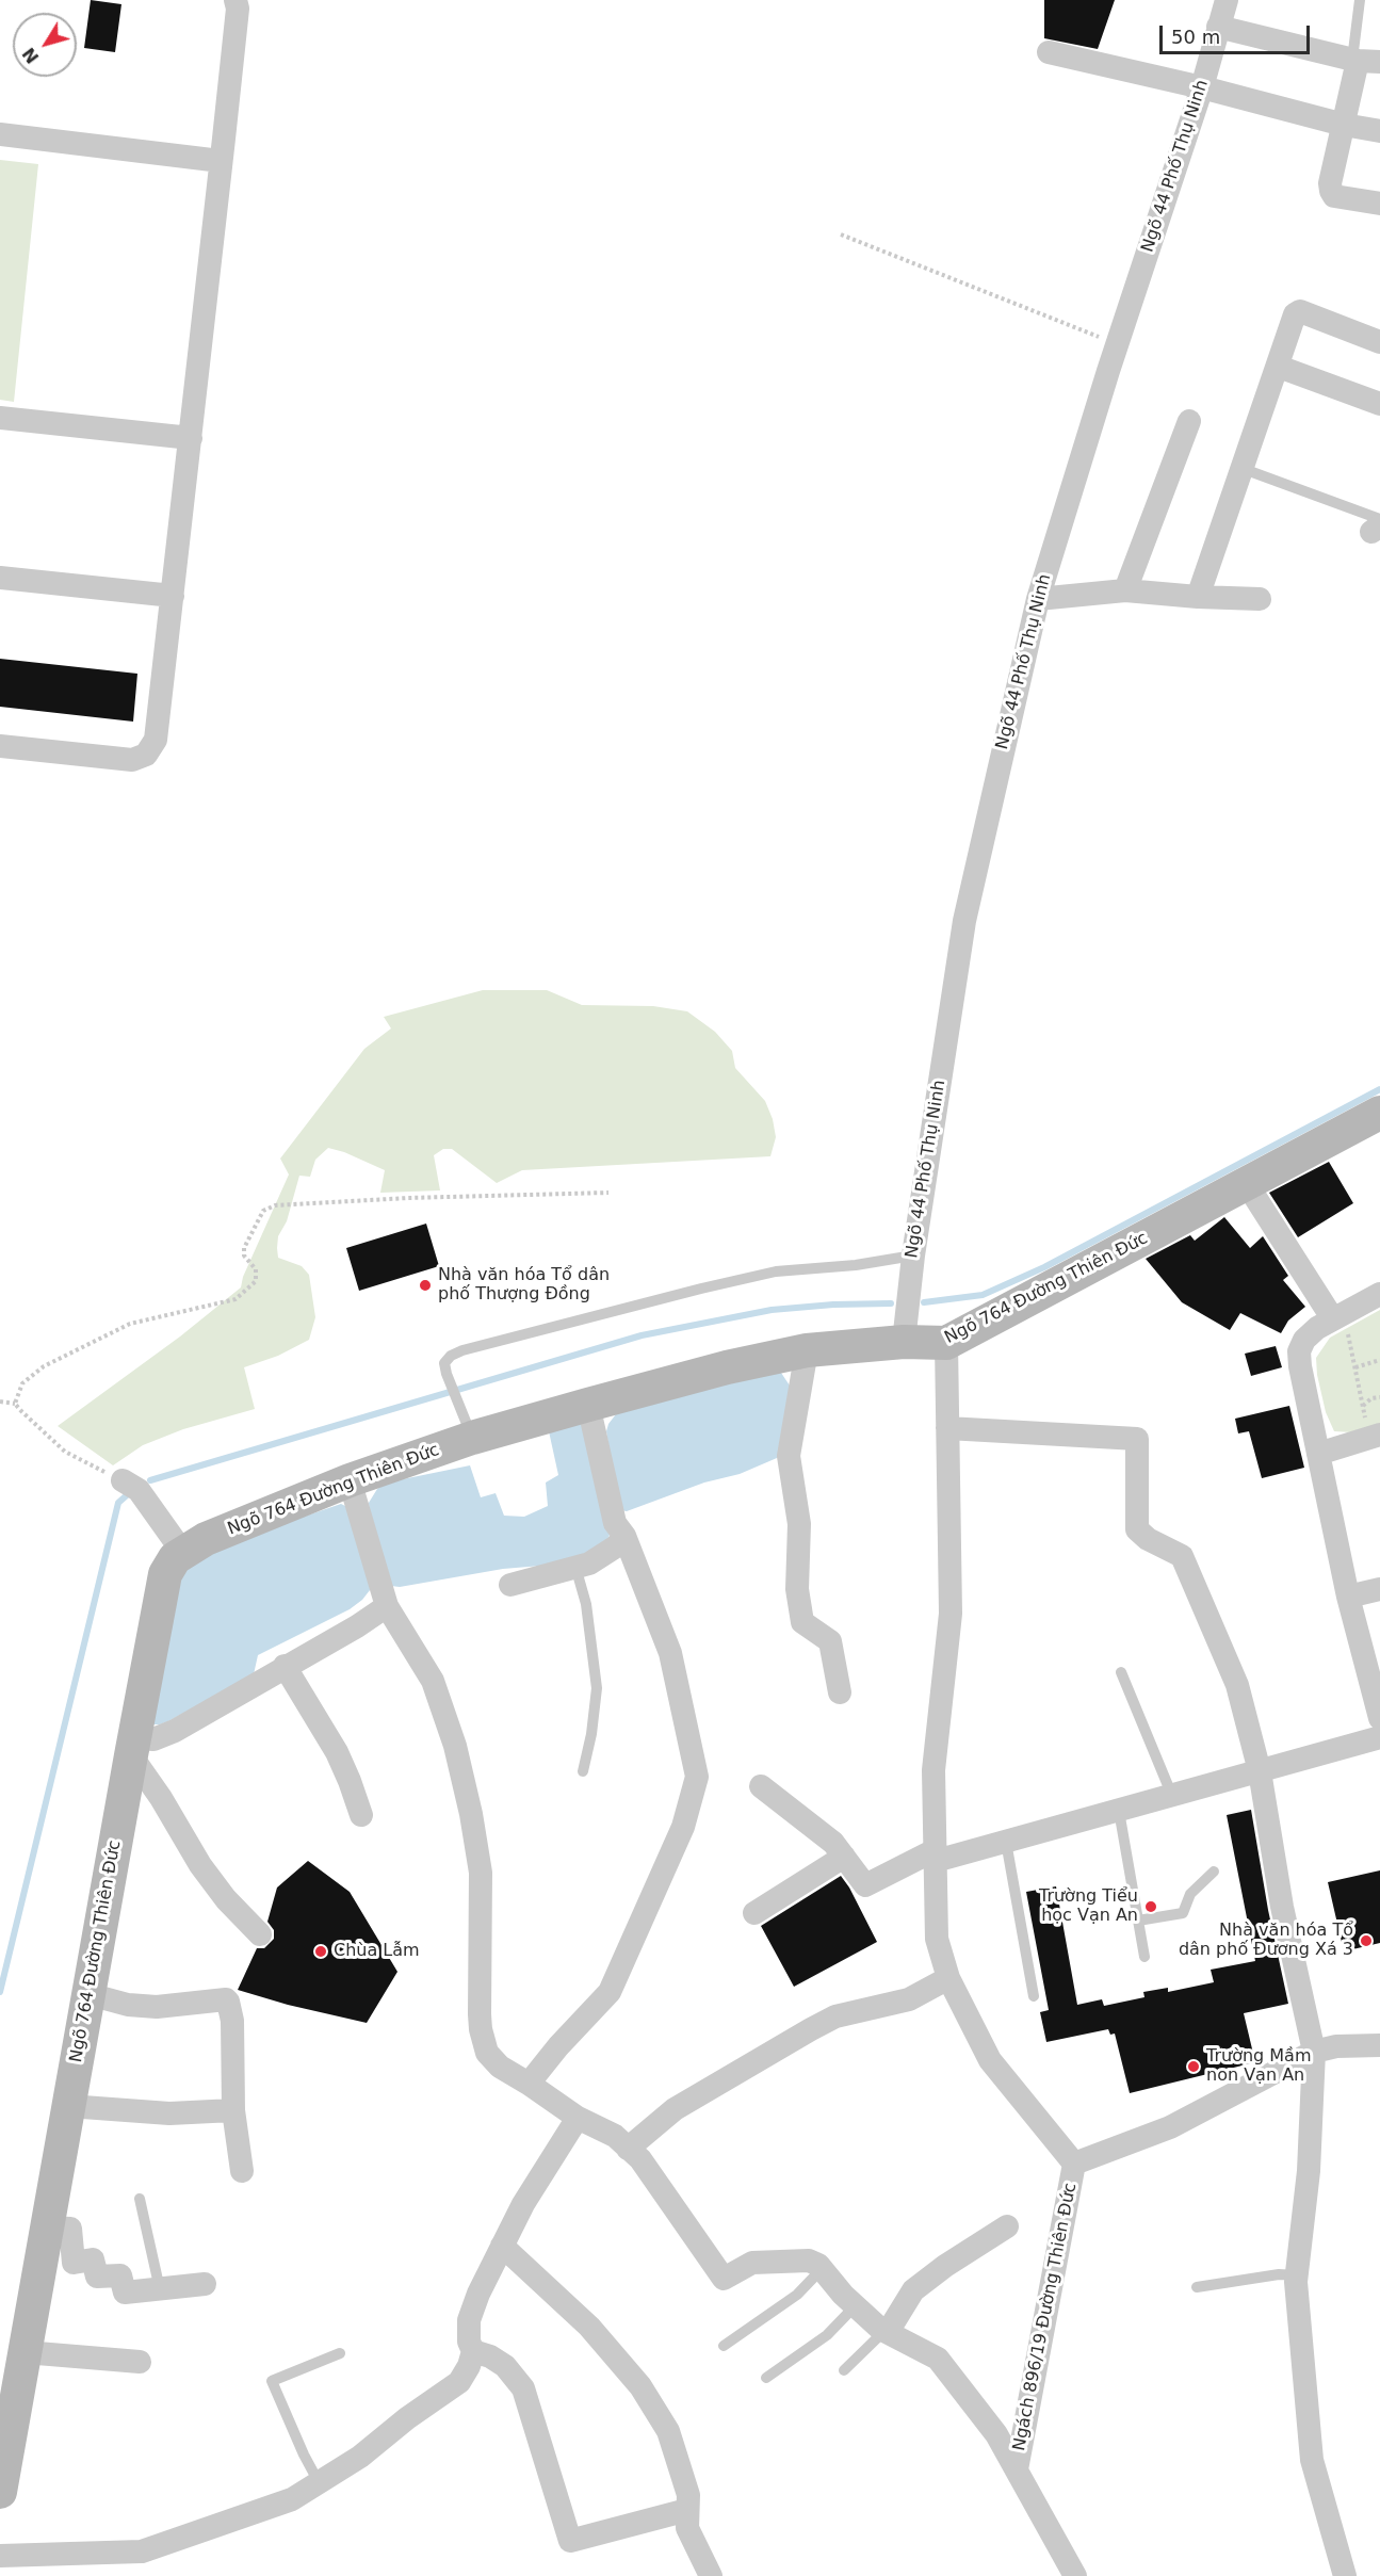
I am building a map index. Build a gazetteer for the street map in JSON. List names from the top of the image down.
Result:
{
  "streets": {
    "street": ["Ngõ 44 Phố Thụ Ninh", "Ngõ 764 Đường Thiên Đức", "Ngách 896/19 Đường Thiên Đức"]
  },
  "crossings": [
    ["Ngõ 44 Phố Thụ Ninh", "Ngõ 764 Đường Thiên Đức"]
  ],
  "places": [
    "Nhà văn hóa Tổ dân phố Thượng Đồng",
    "Trường Tiểu học Vạn An",
    "Nhà văn hóa Tổ dân phố Đương Xá 3",
    "Chùa Lẫm",
    "Trường Mầm non Vạn An"
  ],
  "scale_bar": "50 m",
  "north": "bottom left"
}
